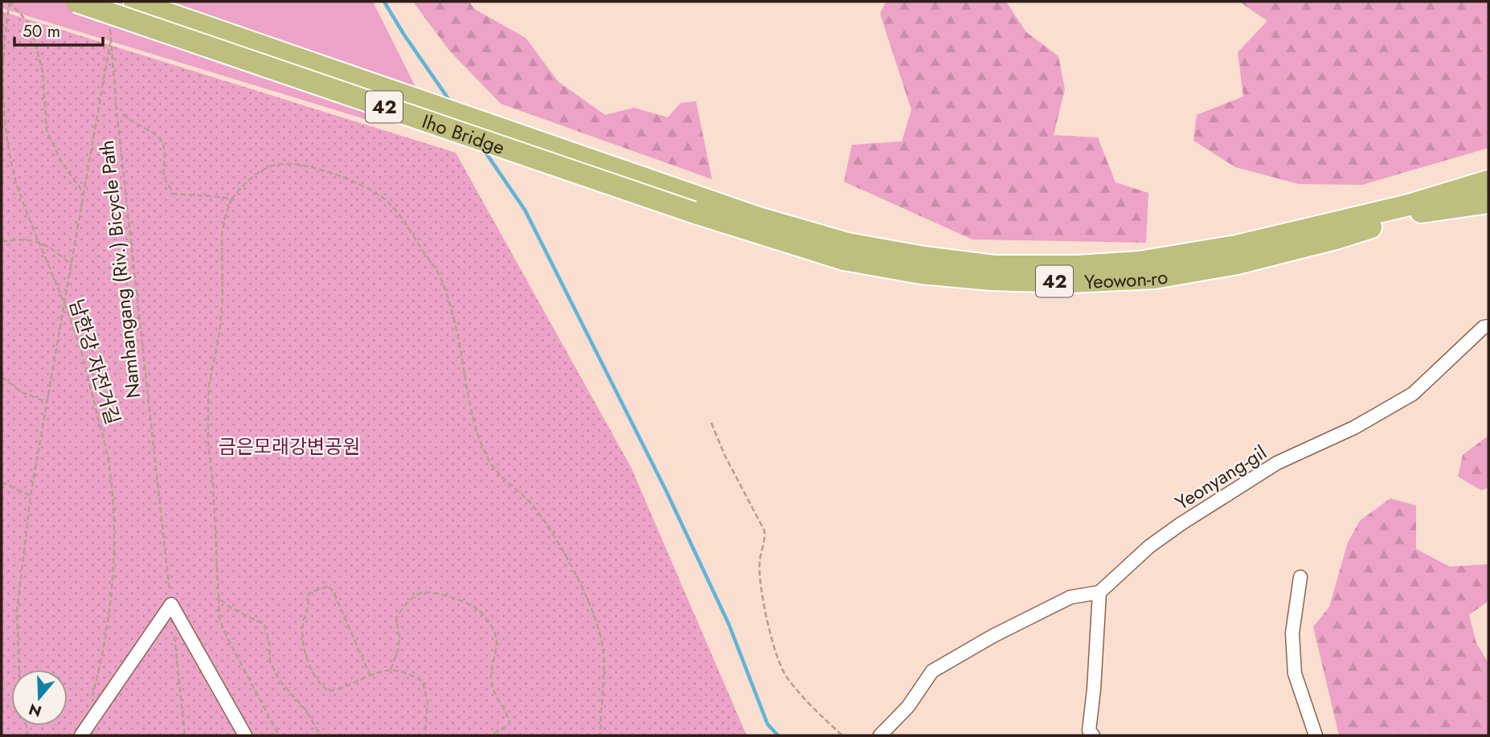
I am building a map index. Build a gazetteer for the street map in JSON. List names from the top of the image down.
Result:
{
  "streets": {
    "highway": ["42", "Iho Bridge", "Yeowon-ro"],
    "street": ["Yeonyang-gil"],
    "path": ["Namhangang (Riv.) Bicycle Path", "남한강 자전거길"]
  },
  "crossings": [
    ["Iho Bridge", "Yeowon-ro"]
  ],
  "parks": ["금은모래강변공원"],
  "scale_bar": "50 m",
  "north": "bottom"
}
